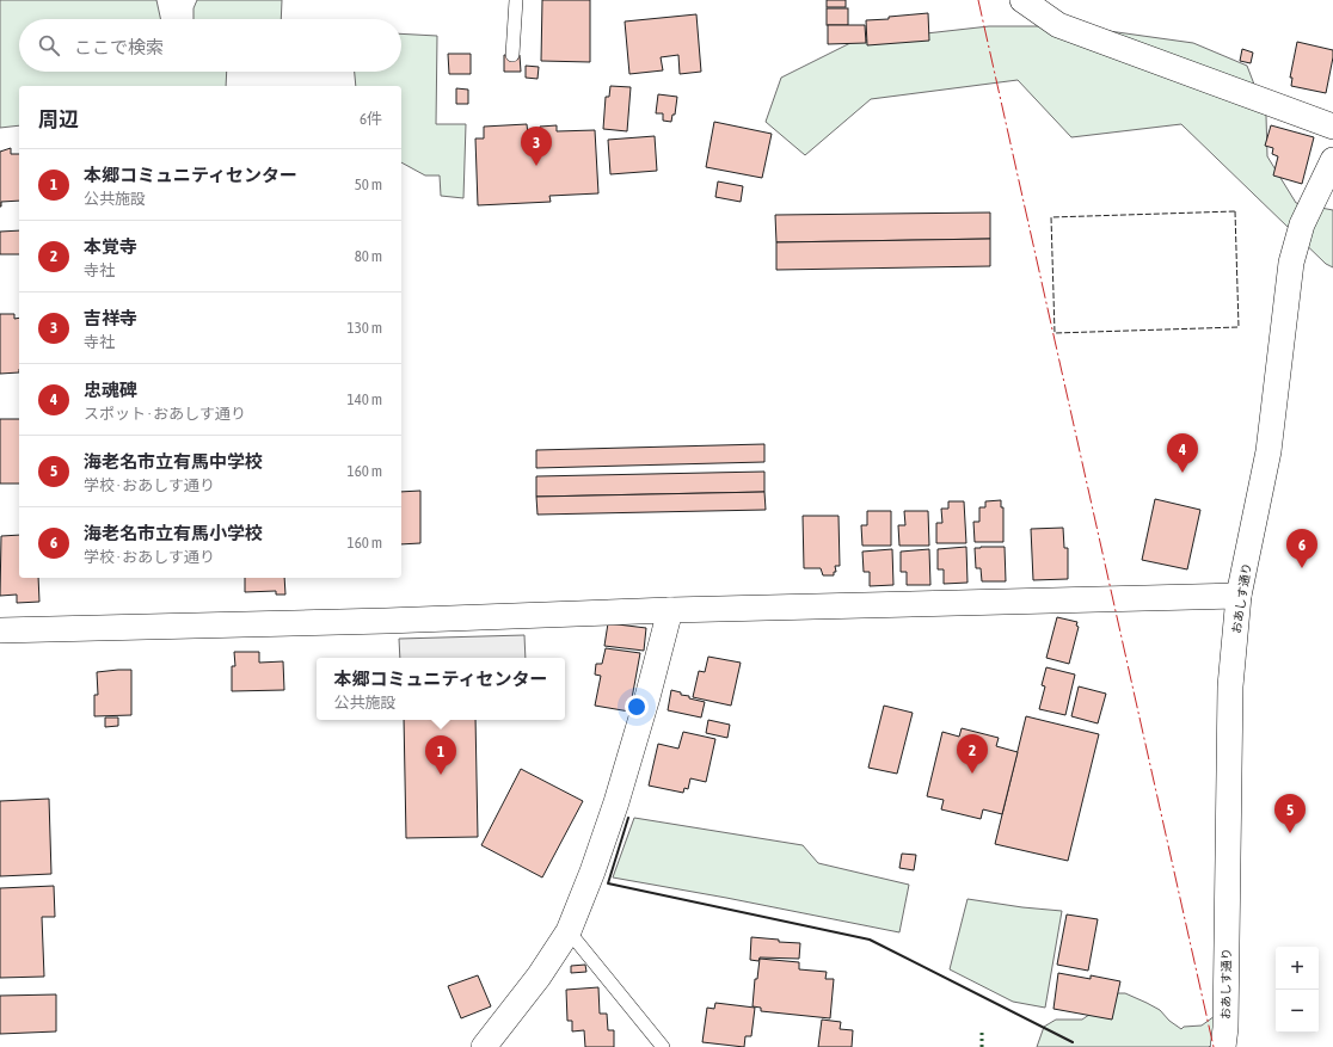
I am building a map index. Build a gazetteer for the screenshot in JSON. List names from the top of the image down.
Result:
{
  "streets": {
    "street": ["おあしす通り"]
  },
  "page": {
    "search": "ここで検索",
    "heading": ["周辺", "6件"],
    "pins": [
      "3",
      "4",
      "6",
      "2",
      "1",
      "5"
    ],
    "list": [
      {
        "mark": "1",
        "name": "本郷コミュニティセンター",
        "note": "公共施設",
        "value": "50 m"
      },
      {
        "mark": "2",
        "name": "本覚寺",
        "note": "寺社",
        "value": "80 m"
      },
      {
        "mark": "3",
        "name": "吉祥寺",
        "note": "寺社",
        "value": "130 m"
      },
      {
        "mark": "4",
        "name": "忠魂碑",
        "note": "スポット · おあしす通り",
        "value": "140 m"
      },
      {
        "mark": "5",
        "name": "海老名市立有馬中学校",
        "note": "学校 · おあしす通り",
        "value": "160 m"
      },
      {
        "mark": "6",
        "name": "海老名市立有馬小学校",
        "note": "学校 · おあしす通り",
        "value": "160 m"
      }
    ],
    "popup": ["本郷コミュニティセンター", "公共施設"],
    "map_buttons": ["+", "−"]
  }
}
